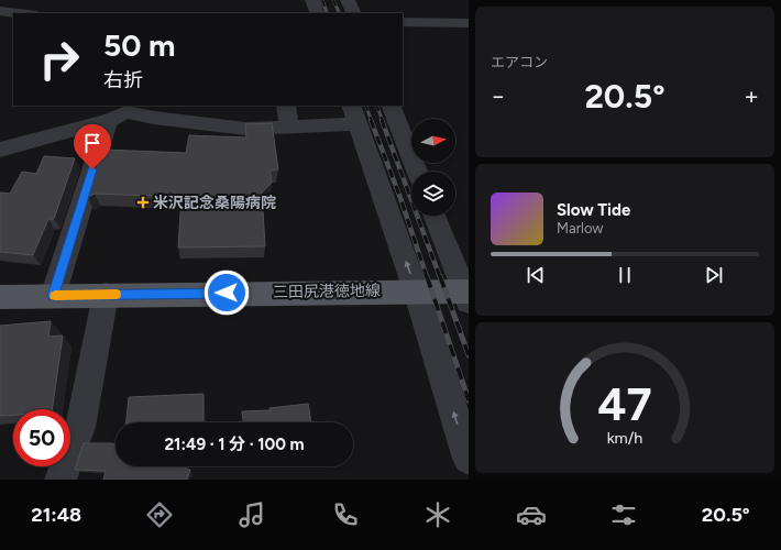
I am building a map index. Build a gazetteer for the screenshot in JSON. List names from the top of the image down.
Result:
{
  "streets": {
    "main road": ["三田尻港徳地線"]
  },
  "places": {
    "health": ["米沢記念桑陽病院"]
  },
  "north": "right",
  "page": {
    "tile": "エアコン",
    "turn": ["50 m", "右折"],
    "heat": ["−", "20.5°", "+"],
    "song": ["Slow Tide", "Marlow"],
    "limit": "50",
    "trip": "21:49 · 1 分 · 100 m",
    "tabs": ["21:48", "20.5°"],
    "gauge": ["47", "km/h"]
  }
}
